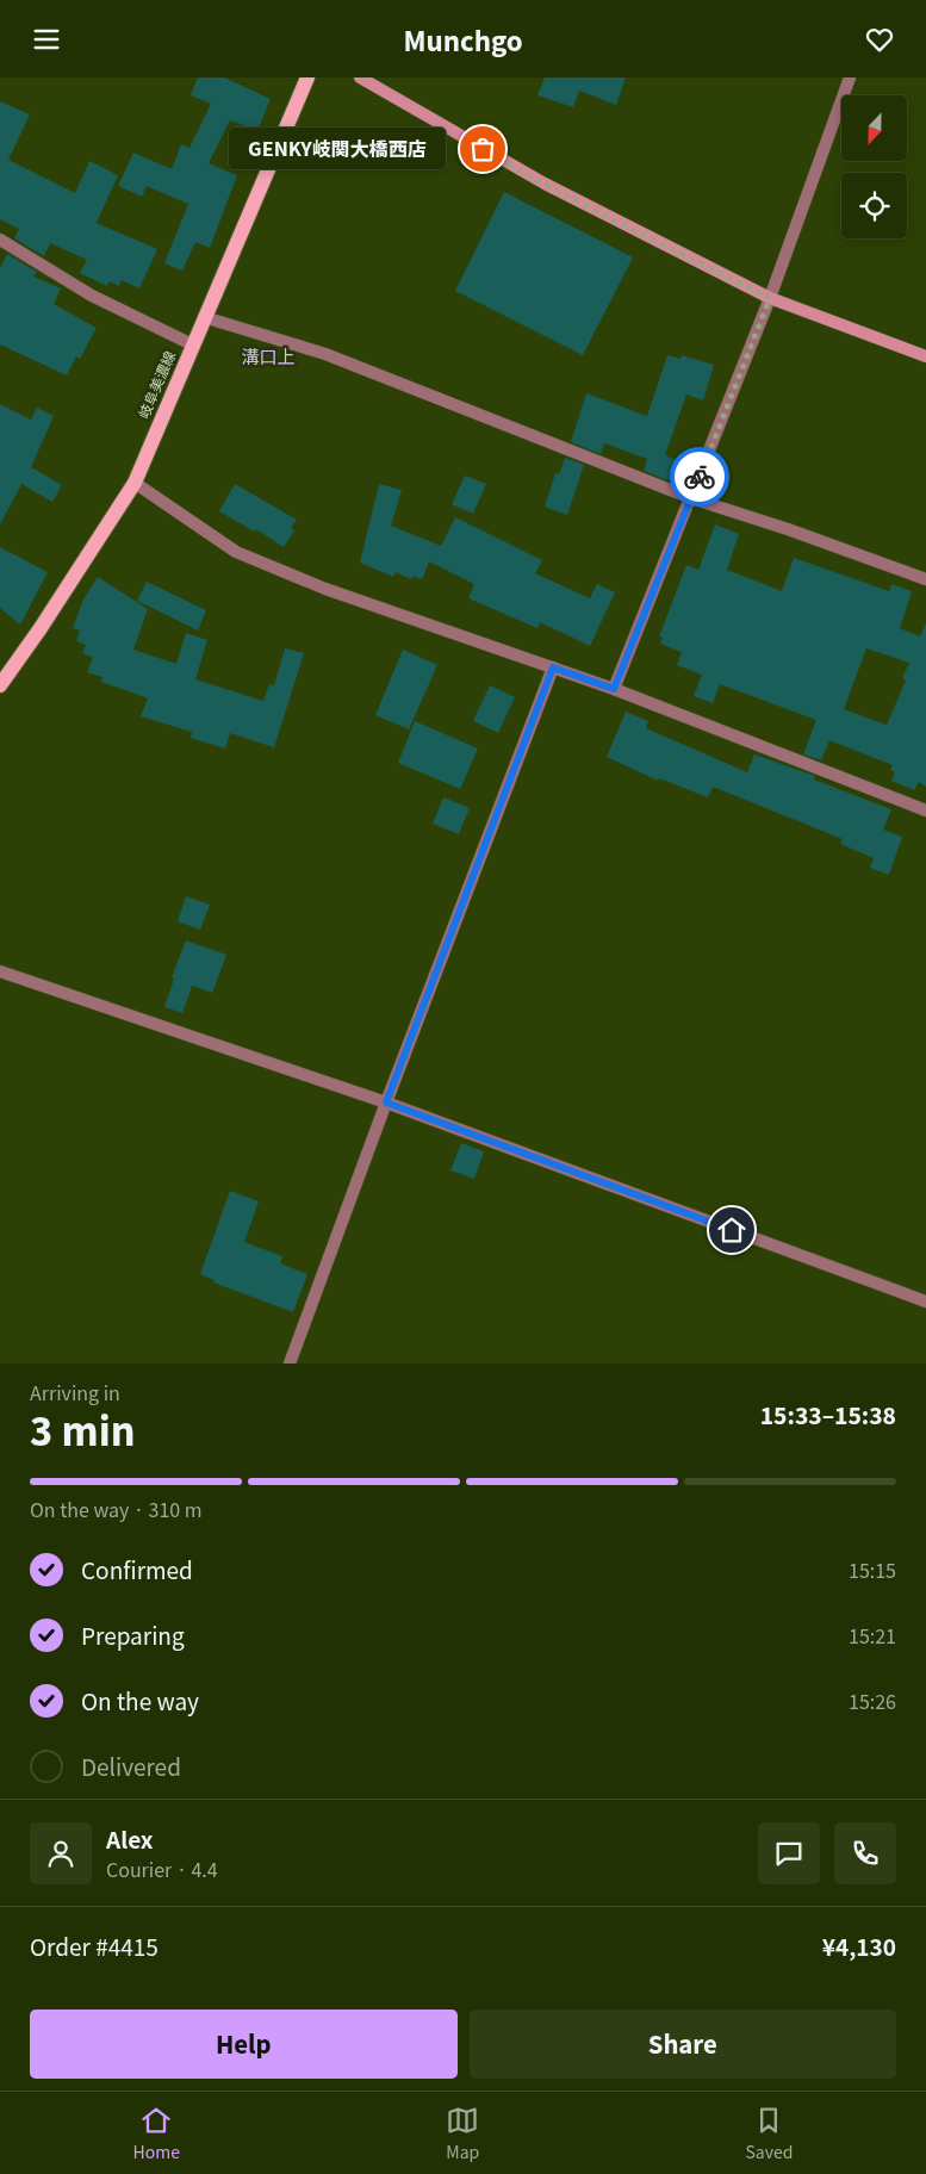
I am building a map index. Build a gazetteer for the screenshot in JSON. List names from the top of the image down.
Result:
{
  "streets": {
    "main road": ["岐阜美濃線"]
  },
  "districts": ["溝口上"],
  "places": ["GENKY岐関大橋西店"],
  "north": "bottom",
  "page": {
    "header": "Munchgo",
    "bubble": "GENKY岐関大橋西店",
    "heading": ["3 min", "Arriving in", "15:33–15:38"],
    "panel": [
      "Alex",
      "Courier · 4.4",
      "Order #4415",
      "¥4,130"
    ],
    "bar": "On the way · 310 m",
    "list": [
      ["Confirmed", "15:15"],
      ["Preparing", "15:21"],
      ["On the way", "15:26"],
      "Delivered"
    ],
    "buttons": ["Help", "Share"],
    "tabs": ["Home", "Map", "Saved"]
  }
}
